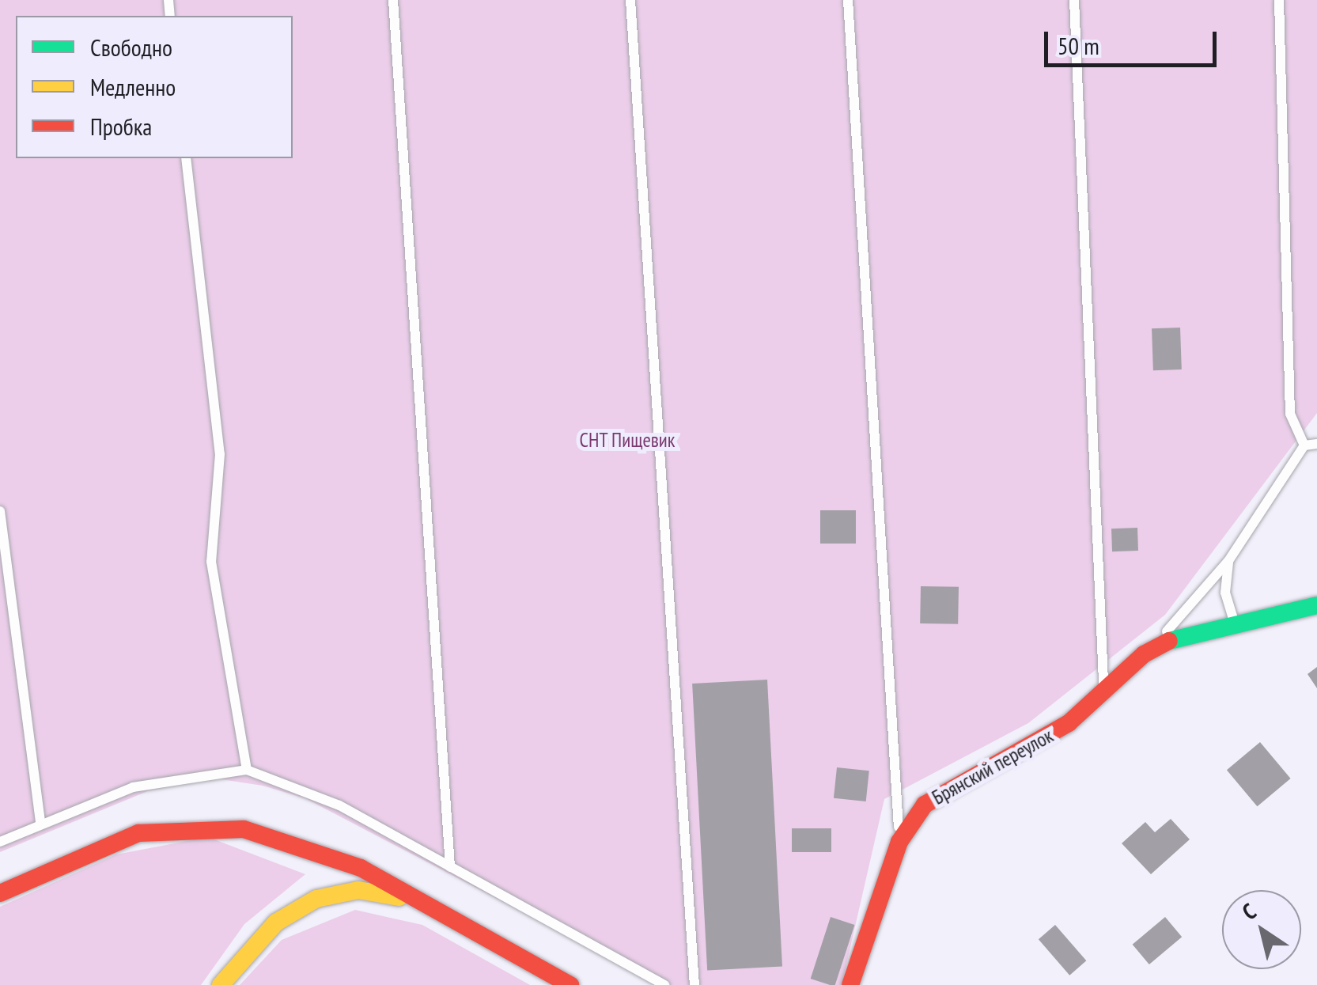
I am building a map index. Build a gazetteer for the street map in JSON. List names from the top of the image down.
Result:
{
  "streets": {
    "main road": ["Брянский переулок"]
  },
  "parks": ["СНТ Пищевик"],
  "legend": ["Свободно", "Медленно", "Пробка"],
  "scale_bar": "50 m",
  "north": "top left"
}
